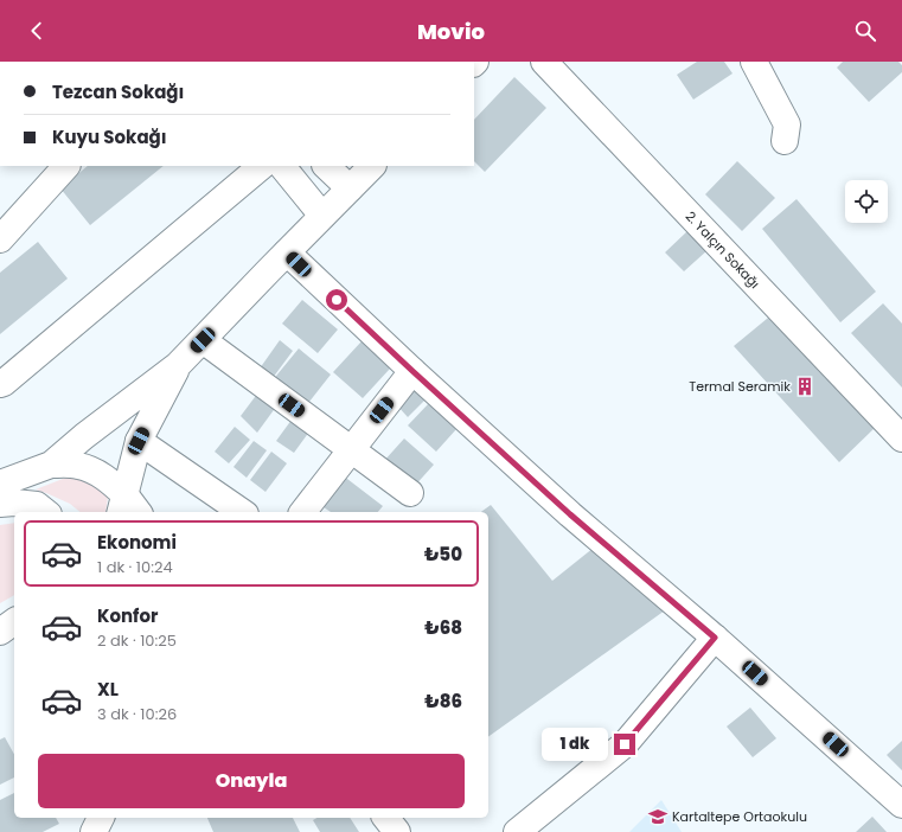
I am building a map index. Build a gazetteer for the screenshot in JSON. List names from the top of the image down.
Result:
{
  "streets": {
    "street": ["2. Yalçın Sokağı"]
  },
  "places": {
    "building": ["Termal Seramik"],
    "school or university": ["Kartaltepe Ortaokulu"]
  },
  "page": {
    "header": "Movio",
    "banner": ["Tezcan Sokağı", "Kuyu Sokağı"],
    "list": [
      {
        "name": "Ekonomi",
        "note": "1 dk · 10:24",
        "value": "₺50"
      },
      {
        "name": "Konfor",
        "note": "2 dk · 10:25",
        "value": "₺68"
      },
      {
        "name": "XL",
        "note": "3 dk · 10:26",
        "value": "₺86"
      }
    ],
    "bubble": "1 dk",
    "buttons": "Onayla"
  }
}
